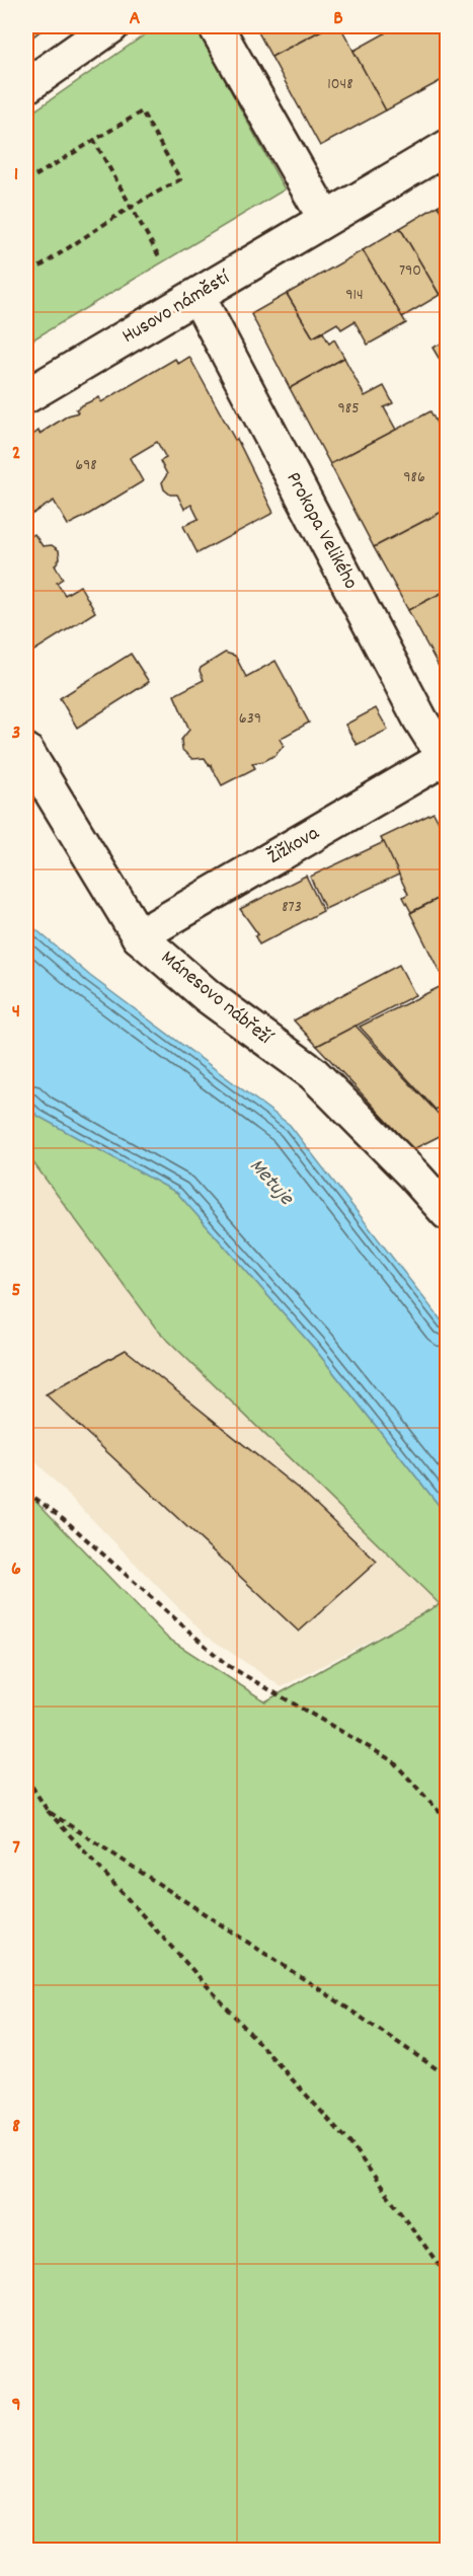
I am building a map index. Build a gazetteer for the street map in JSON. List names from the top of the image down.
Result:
{
  "streets": {
    "street": [
      "Husovo náměstí",
      "Prokopa Velikého",
      "Žižkova",
      "Mánesovo nábřeží"
    ]
  },
  "crossings": [
    ["Husovo náměstí", "Prokopa Velikého"],
    ["Prokopa Velikého", "Žižkova"],
    ["Žižkova", "Mánesovo nábřeží"]
  ],
  "water": ["Metuje"],
  "house_numbers": [
    "1048",
    "790",
    "914",
    "985",
    "698",
    "986",
    "639",
    "873"
  ],
  "grid": {
    "columns": ["A", "B"],
    "rows": [
      "1",
      "2",
      "3",
      "4",
      "5",
      "6",
      "7",
      "8",
      "9"
    ]
  }
}
